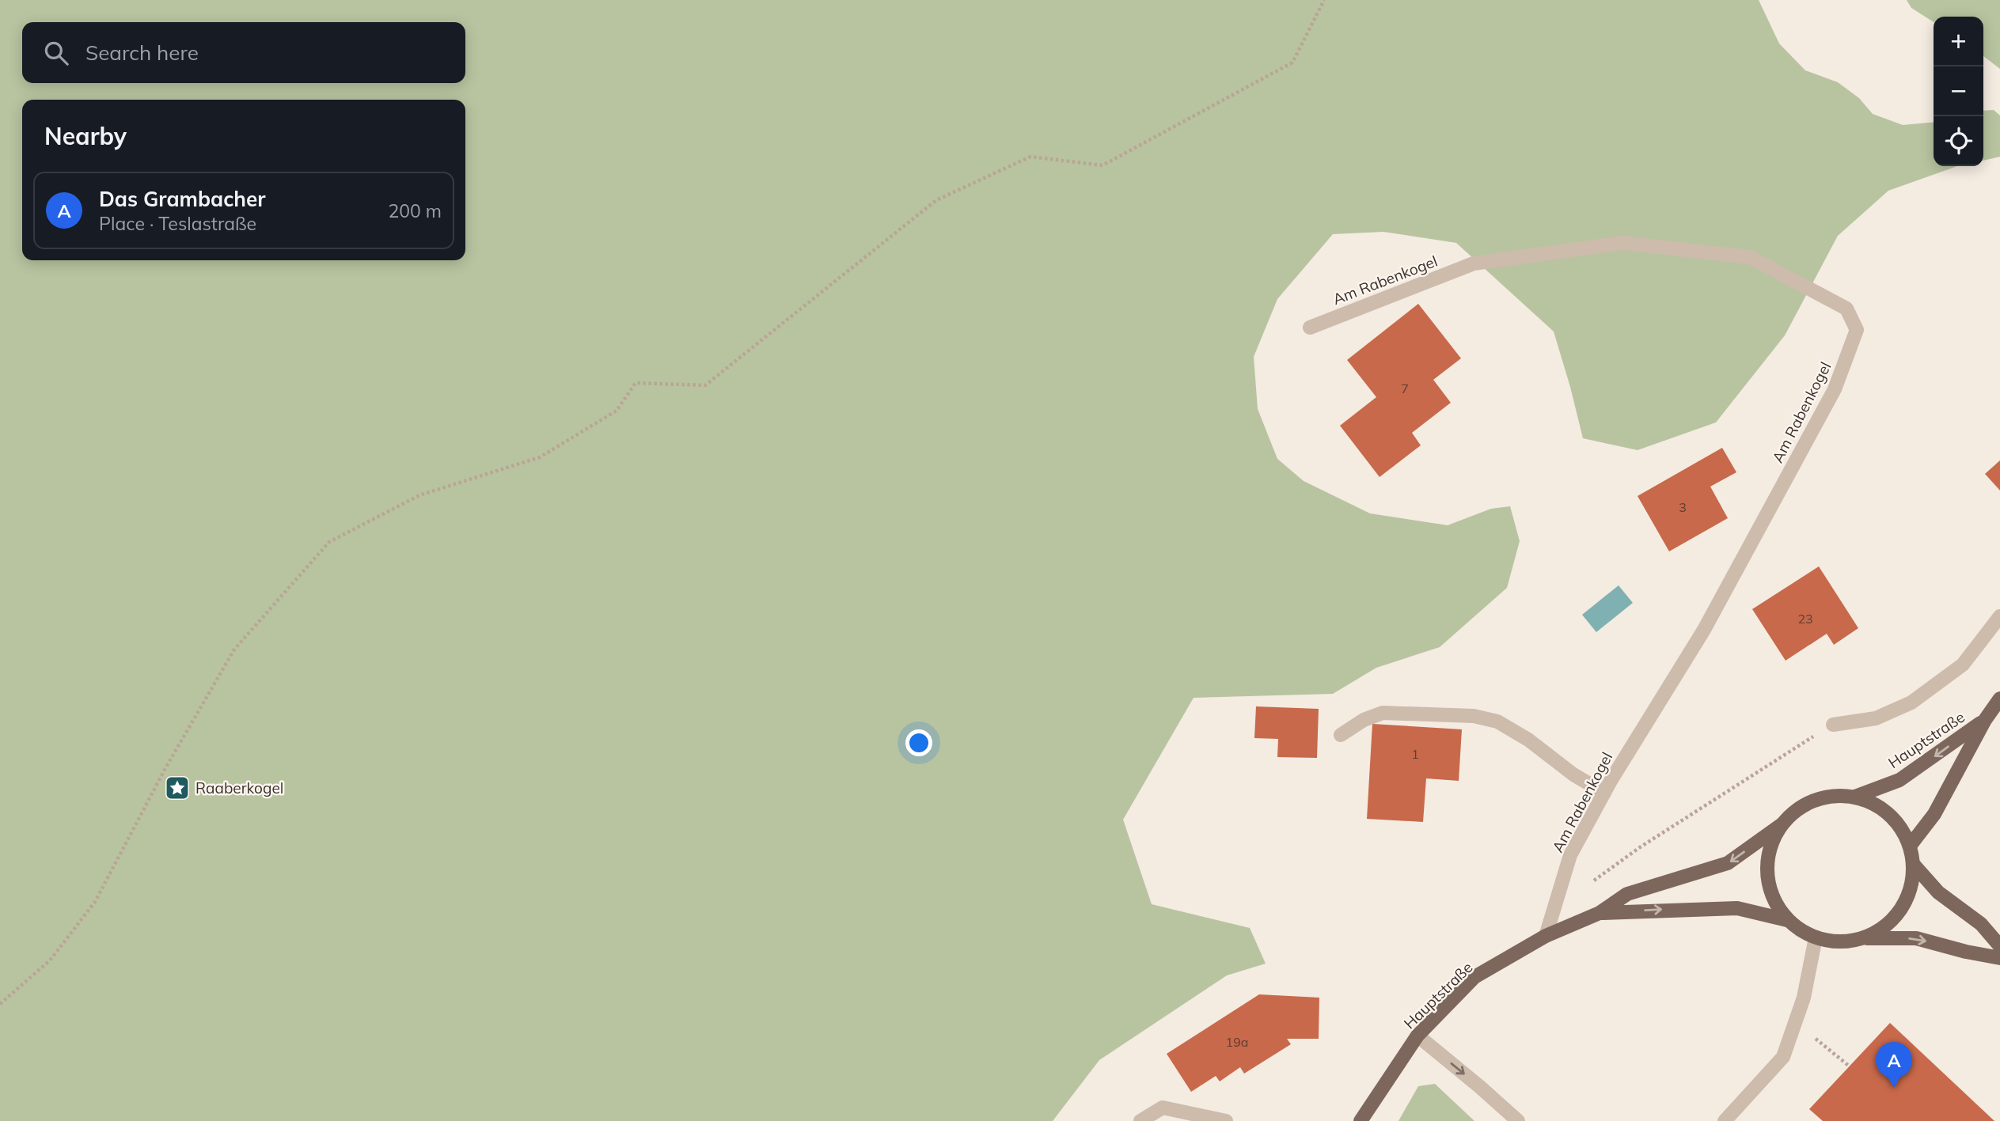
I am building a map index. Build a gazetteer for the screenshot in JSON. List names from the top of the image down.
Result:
{
  "streets": {
    "main road": ["Hauptstraße"],
    "street": ["Am Rabenkogel"]
  },
  "crossings": [
    ["Am Rabenkogel", "Hauptstraße"]
  ],
  "places": {
    "place": ["Raaberkogel"]
  },
  "house_numbers": [
    "7",
    "3",
    "23",
    "1",
    "19a"
  ],
  "page": {
    "map_buttons": ["+", "−"],
    "search": "Search here",
    "heading": "Nearby",
    "list": [
      {
        "mark": "A",
        "name": "Das Grambacher",
        "note": "Place · Teslastraße",
        "value": "200 m"
      }
    ],
    "pins": "A"
  }
}
